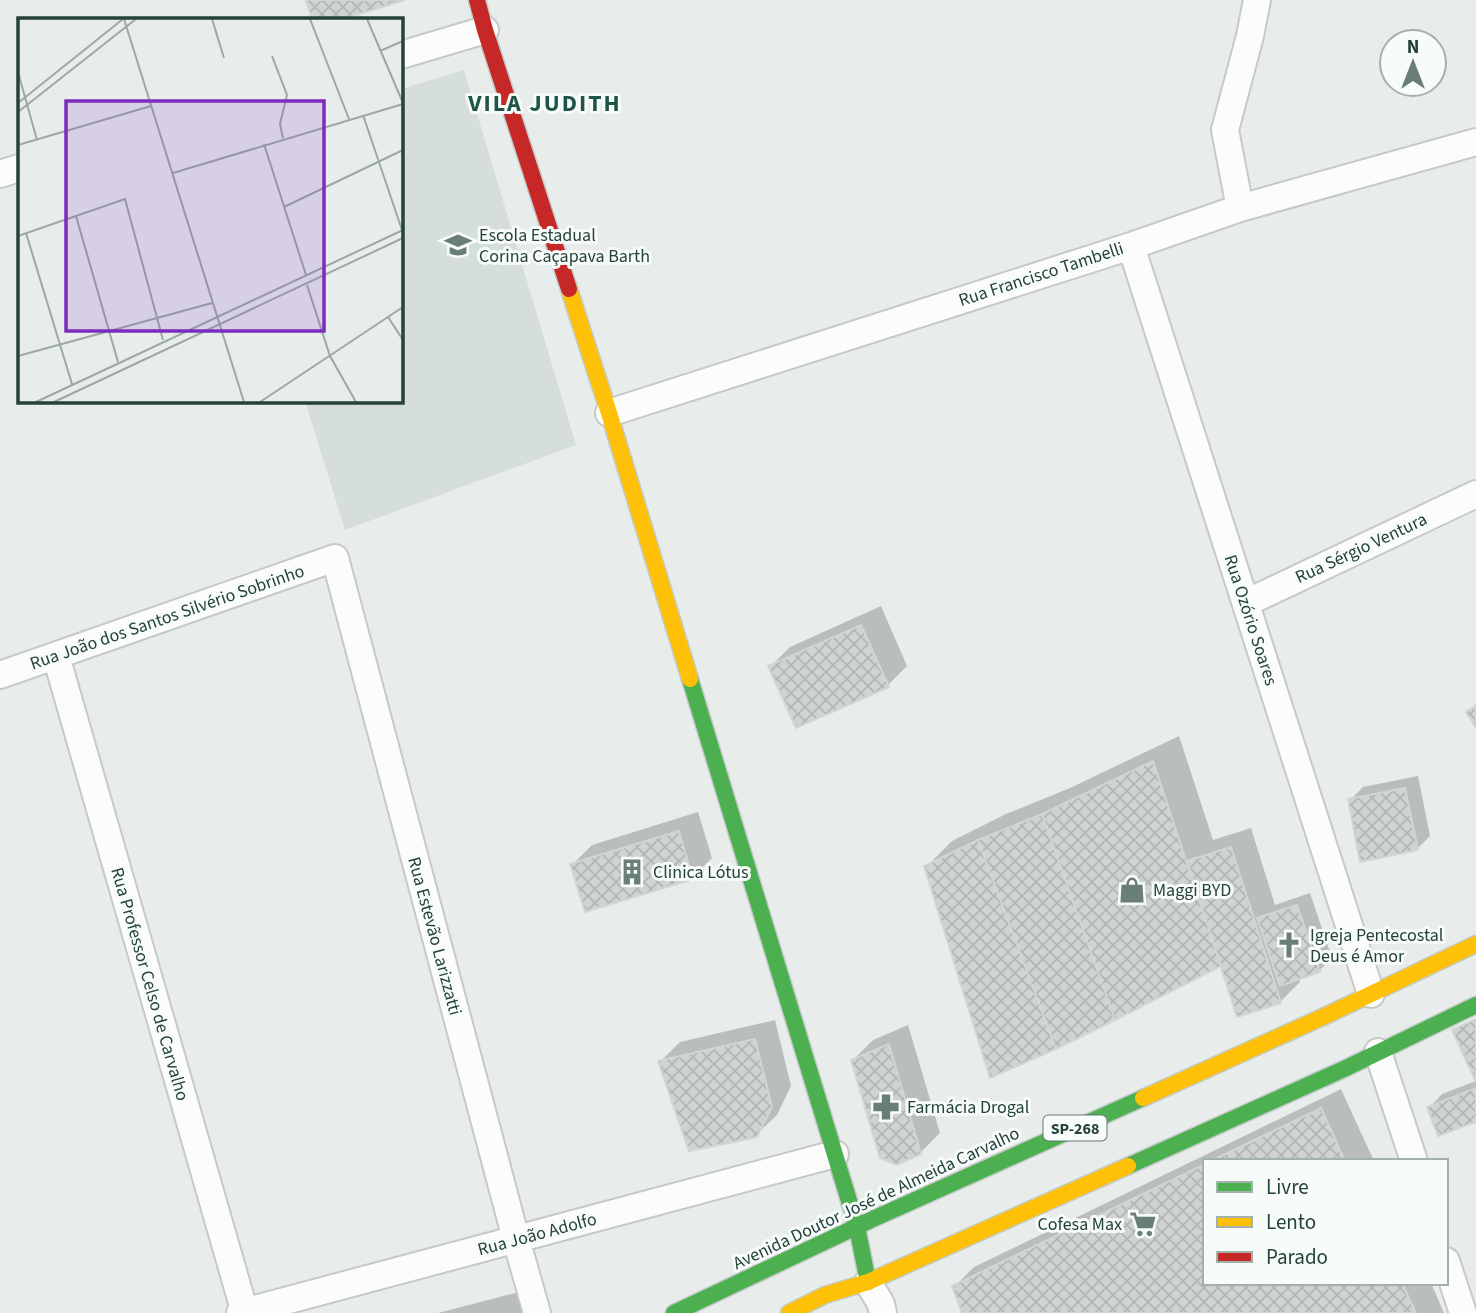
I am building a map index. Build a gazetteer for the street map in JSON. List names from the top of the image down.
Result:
{
  "streets": {
    "main road": ["SP-268", "Avenida Doutor José de Almeida Carvalho"],
    "street": [
      "Rua Francisco Tambelli",
      "Rua Sérgio Ventura",
      "Rua João dos Santos Silvério Sobrinho",
      "Rua Ozório Soares",
      "Rua Estevão Larizzatti",
      "Rua Professor Celso de Carvalho",
      "Rua João Adolfo"
    ]
  },
  "crossings": [
    ["Rua Francisco Tambelli", "Rua Ozório Soares"],
    ["Rua Sérgio Ventura", "Rua Ozório Soares"],
    ["Rua João dos Santos Silvério Sobrinho", "Rua Estevão Larizzatti"],
    ["Rua João dos Santos Silvério Sobrinho", "Rua Professor Celso de Carvalho"],
    ["Rua Ozório Soares", "Avenida Doutor José de Almeida Carvalho"],
    ["Rua Estevão Larizzatti", "Rua João Adolfo"],
    ["Rua Professor Celso de Carvalho", "Rua João Adolfo"]
  ],
  "districts": ["VILA JUDITH"],
  "places": {
    "school or university": ["Escola Estadual Corina Caçapava Barth"],
    "building": ["Clinica Lótus"],
    "shop": ["Maggi BYD"],
    "church": ["Igreja Pentecostal Deus é Amor"],
    "pharmacy": ["Farmácia Drogal"],
    "supermarket": ["Cofesa Max"]
  },
  "legend": ["Livre", "Lento", "Parado"],
  "north": "top"
}
